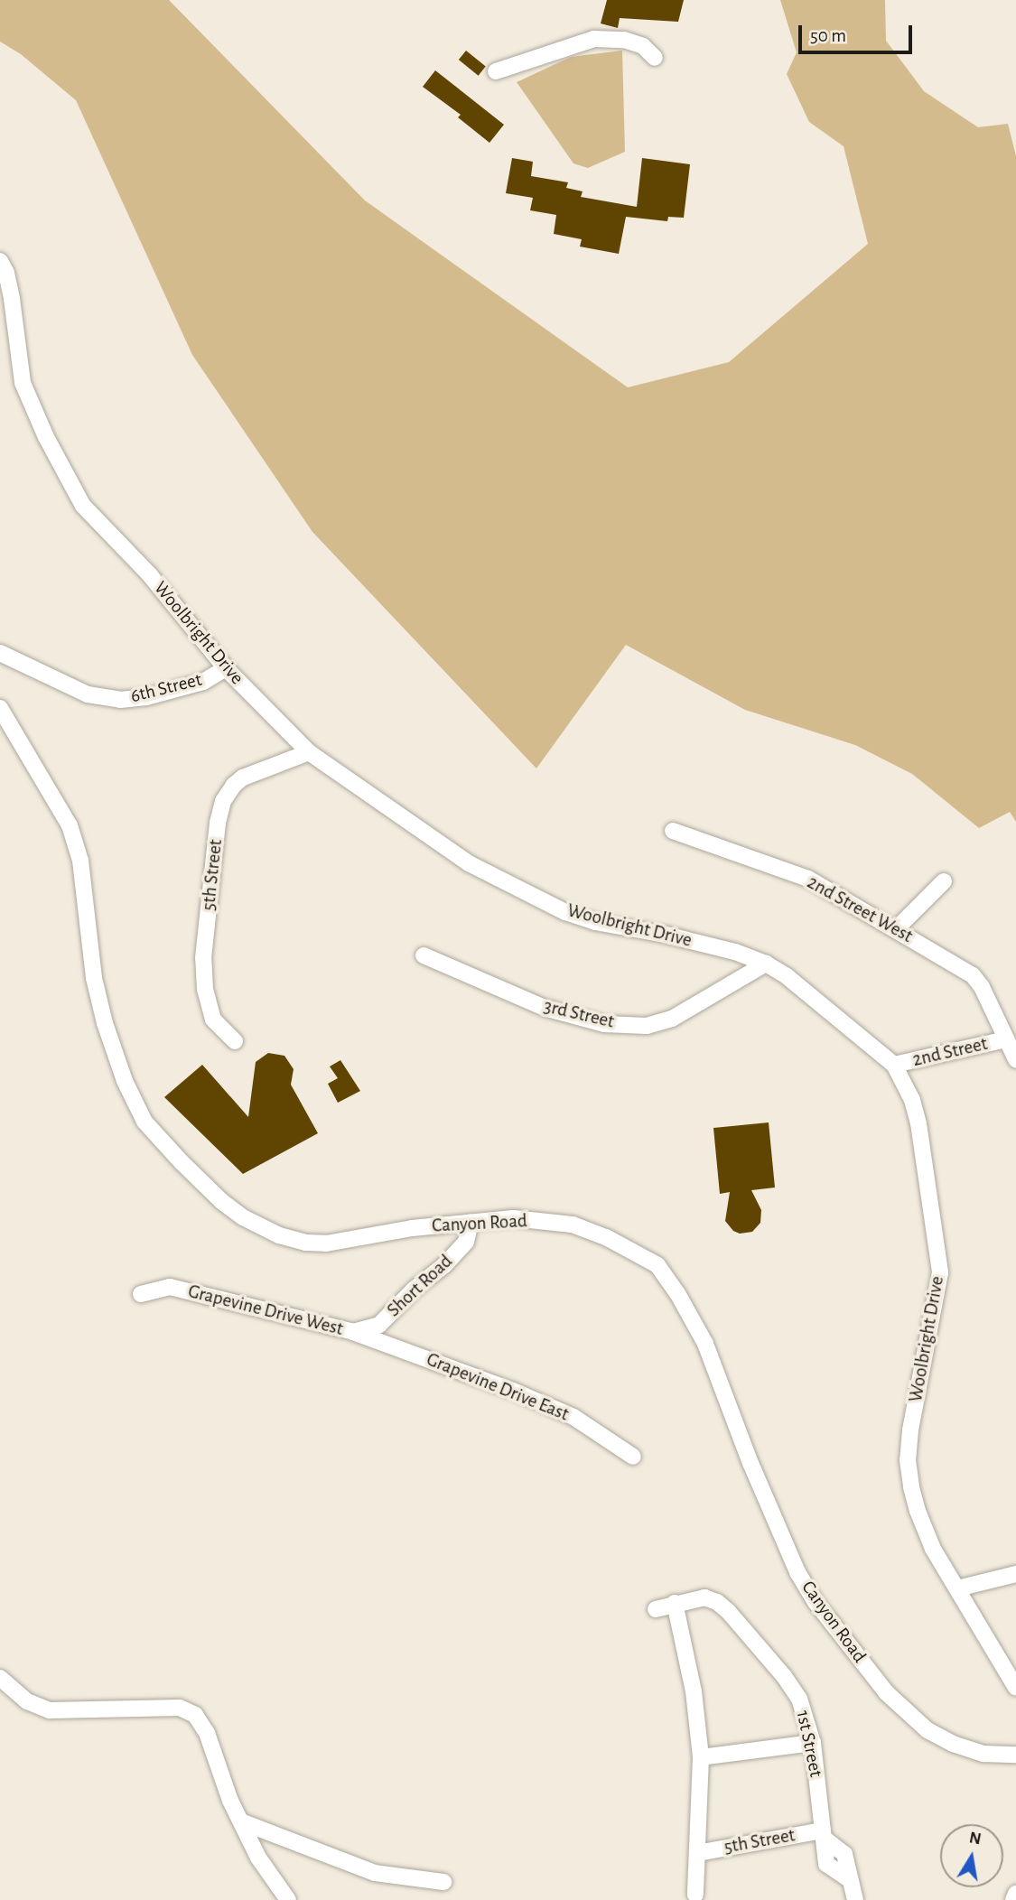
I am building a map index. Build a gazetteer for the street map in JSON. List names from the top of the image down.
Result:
{
  "streets": {
    "street": [
      "Woolbright Drive",
      "6th Street",
      "5th Street",
      "2nd Street West",
      "3rd Street",
      "2nd Street",
      "Canyon Road",
      "Short Road",
      "Grapevine Drive West",
      "Grapevine Drive East",
      "1st Street"
    ]
  },
  "crossings": [
    ["Woolbright Drive", "6th Street"],
    ["Woolbright Drive", "5th Street"],
    ["Woolbright Drive", "3rd Street"],
    ["Woolbright Drive", "2nd Street"],
    ["5th Street", "1st Street"],
    ["2nd Street West", "2nd Street"],
    ["Canyon Road", "Short Road"],
    ["Short Road", "Grapevine Drive West"],
    ["Short Road", "Grapevine Drive East"],
    ["Grapevine Drive West", "Grapevine Drive East"]
  ],
  "scale_bar": "50 m",
  "north": "top"
}
